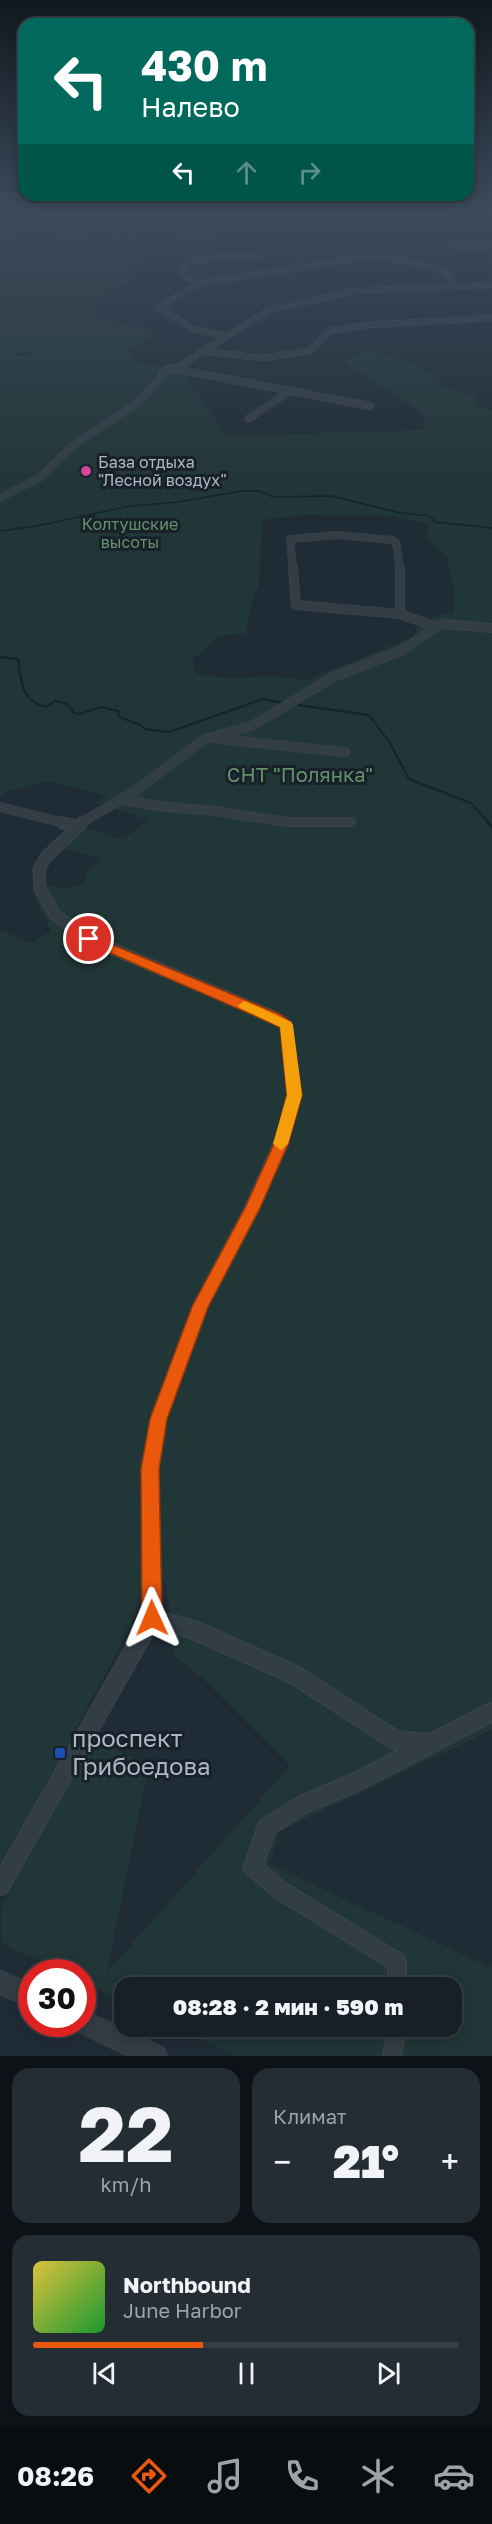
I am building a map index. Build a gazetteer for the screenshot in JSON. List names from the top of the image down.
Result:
{
  "parks": ["Колтушские высоты", "СНТ \"Полянка\""],
  "places": {
    "other": ["База отдыха \"Лесной воздух\""],
    "transit": ["проспект Грибоедова"]
  },
  "page": {
    "turn": ["430 m", "Налево"],
    "limit": "30",
    "trip": "08:28 · 2 мин · 590 m",
    "tile": [
      ["22", "km/h"],
      "Климат"
    ],
    "heat": ["−", "21°", "+"],
    "song": ["Northbound", "June Harbor"],
    "tabs": "08:26"
  }
}
